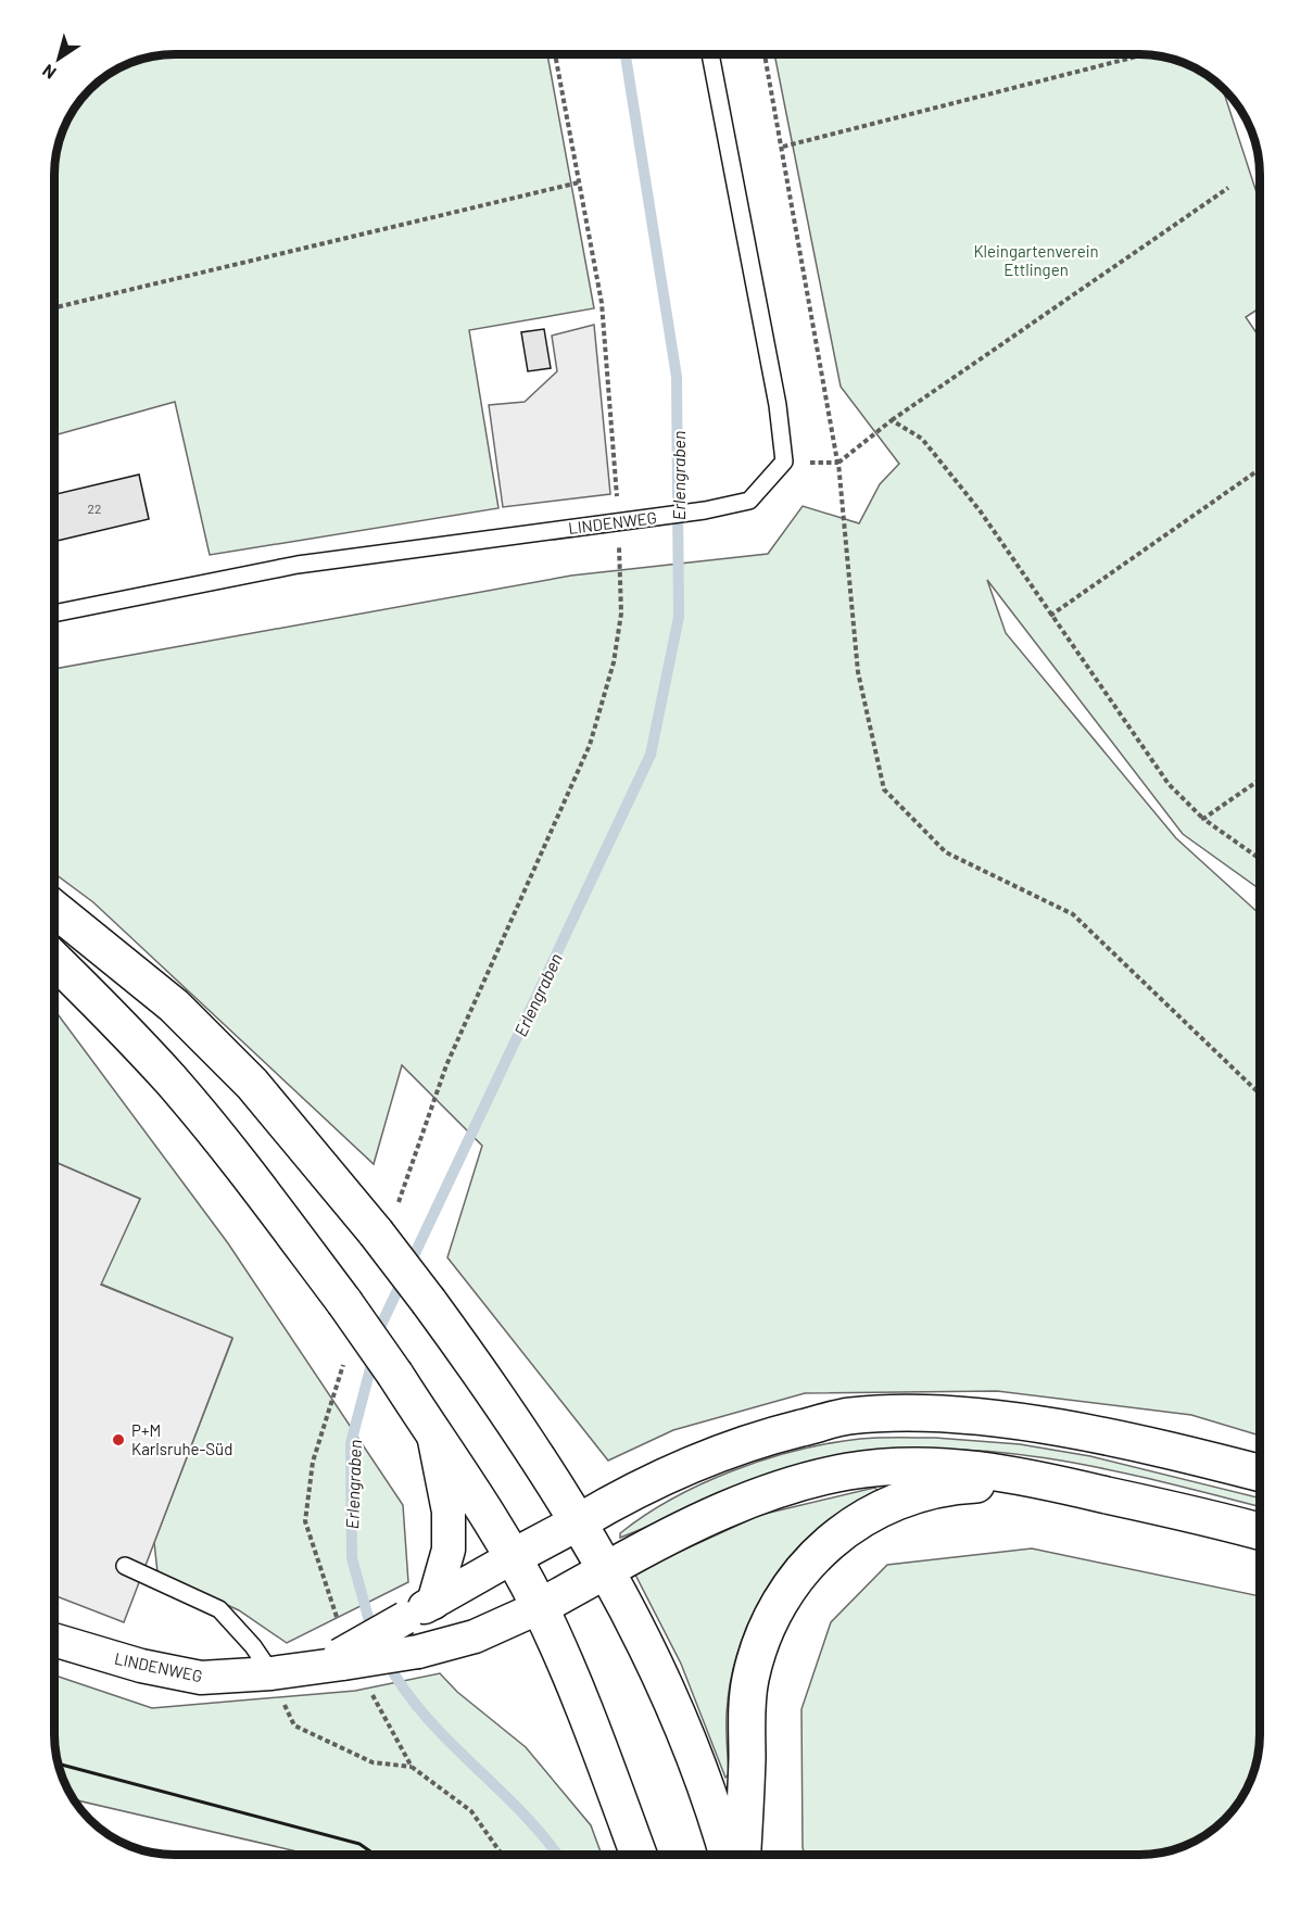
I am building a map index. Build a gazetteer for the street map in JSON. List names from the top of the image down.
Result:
{
  "streets": {
    "street": ["LINDENWEG"]
  },
  "water": ["Erlengraben"],
  "parks": ["Kleingartenverein Ettlingen"],
  "places": ["P+M Karlsruhe-Süd"],
  "house_numbers": ["22"],
  "north": "bottom left"
}
